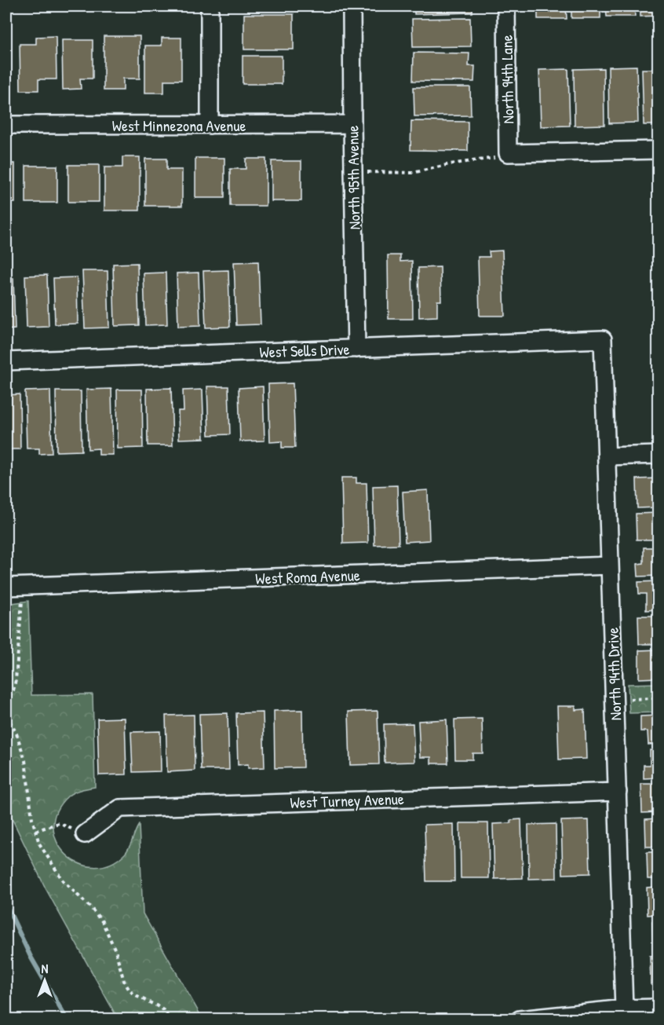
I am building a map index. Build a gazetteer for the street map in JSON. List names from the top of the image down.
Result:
{
  "streets": {
    "street": [
      "North 94th Lane",
      "West Minnezona Avenue",
      "North 95th Avenue",
      "West Sells Drive",
      "West Roma Avenue",
      "North 94th Drive",
      "West Turney Avenue"
    ]
  },
  "crossings": [
    ["West Minnezona Avenue", "North 95th Avenue"],
    ["North 95th Avenue", "West Sells Drive"],
    ["West Sells Drive", "North 94th Drive"],
    ["West Roma Avenue", "North 94th Drive"],
    ["North 94th Drive", "West Turney Avenue"]
  ],
  "north": "top"
}
